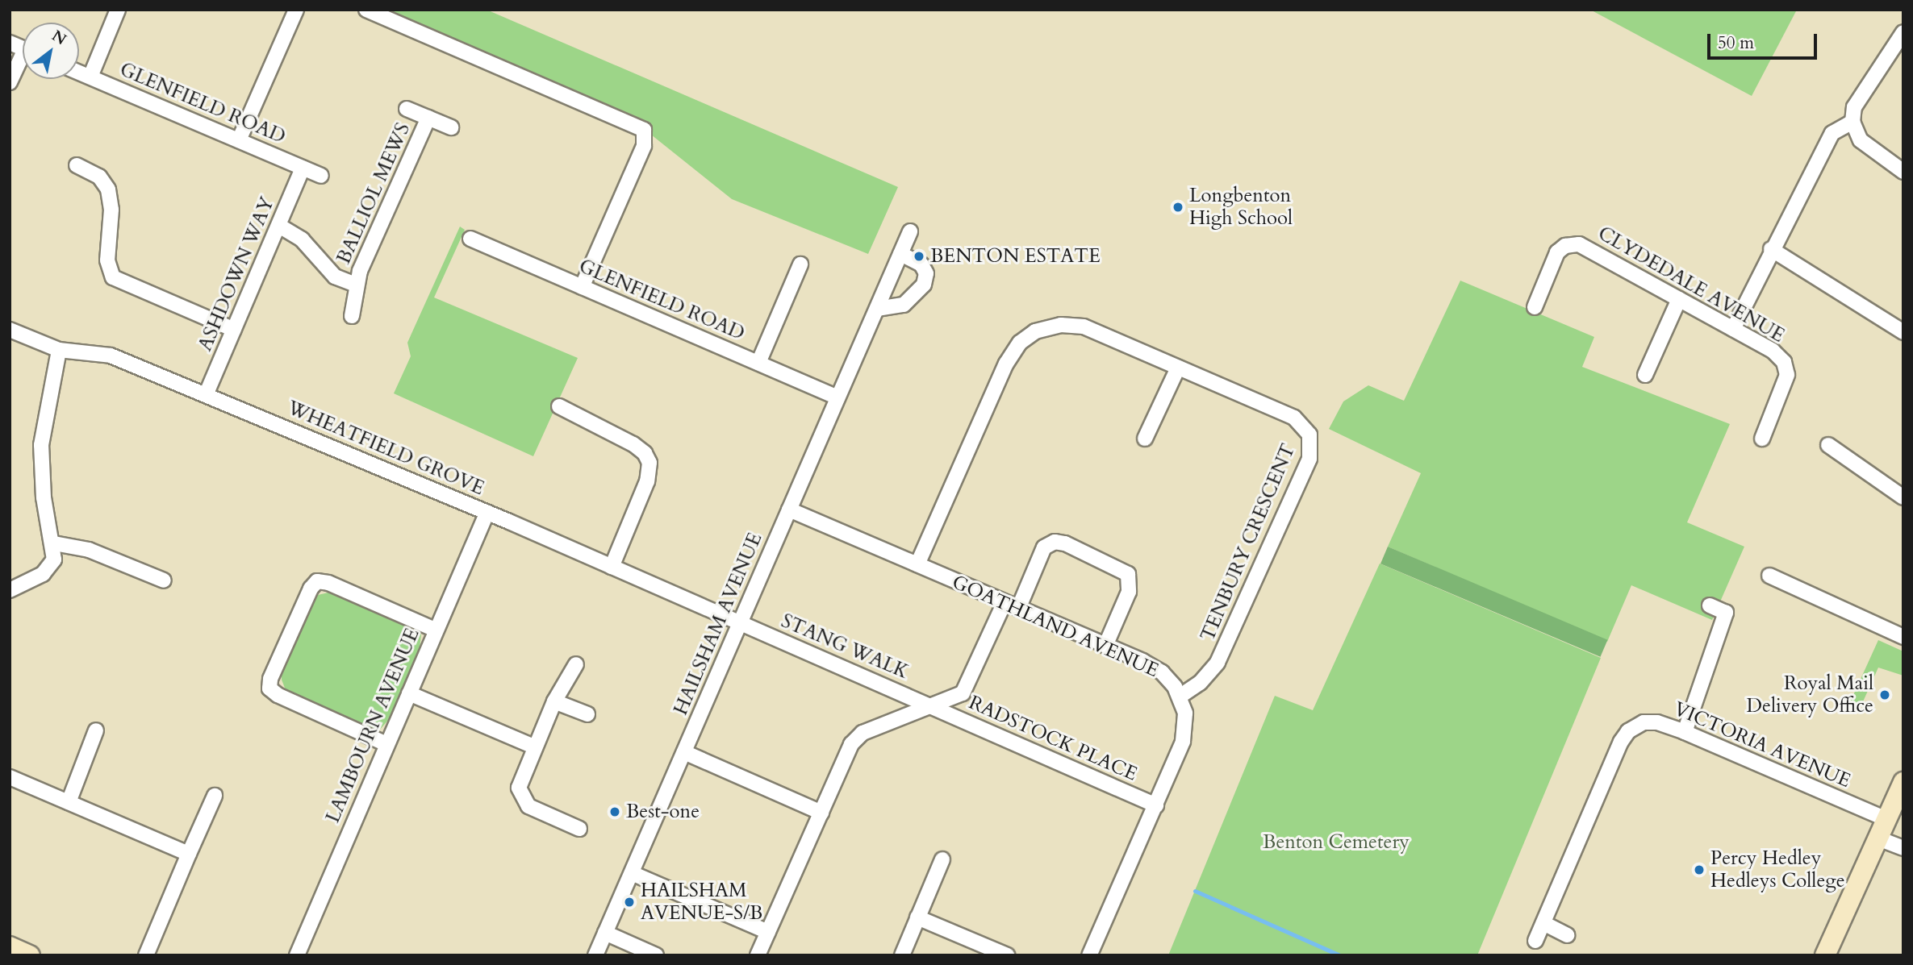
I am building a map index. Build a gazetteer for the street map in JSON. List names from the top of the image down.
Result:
{
  "streets": {
    "street": [
      "GLENFIELD ROAD",
      "BALLIOL MEWS",
      "ASHDOWN WAY",
      "CLYDEDALE AVENUE",
      "WHEATFIELD GROVE",
      "TENBURY CRESCENT",
      "HAILSHAM AVENUE",
      "GOATHLAND AVENUE",
      "STANG WALK",
      "LAMBOURN AVENUE",
      "RADSTOCK PLACE",
      "VICTORIA AVENUE"
    ]
  },
  "crossings": [
    ["GLENFIELD ROAD", "ASHDOWN WAY"],
    ["GLENFIELD ROAD", "HAILSHAM AVENUE"],
    ["BALLIOL MEWS", "ASHDOWN WAY"],
    ["ASHDOWN WAY", "WHEATFIELD GROVE"],
    ["WHEATFIELD GROVE", "HAILSHAM AVENUE"],
    ["WHEATFIELD GROVE", "STANG WALK"],
    ["WHEATFIELD GROVE", "LAMBOURN AVENUE"],
    ["TENBURY CRESCENT", "GOATHLAND AVENUE"],
    ["HAILSHAM AVENUE", "GOATHLAND AVENUE"],
    ["HAILSHAM AVENUE", "STANG WALK"],
    ["STANG WALK", "RADSTOCK PLACE"]
  ],
  "parks": ["Benton Cemetery"],
  "places": [
    "Longbenton High School",
    "BENTON ESTATE",
    "Royal Mail Delivery Office",
    "Best-one",
    "Percy Hedley Hedleys College",
    "HAILSHAM AVENUE-S/B"
  ],
  "scale_bar": "50 m",
  "north": "top right"
}
